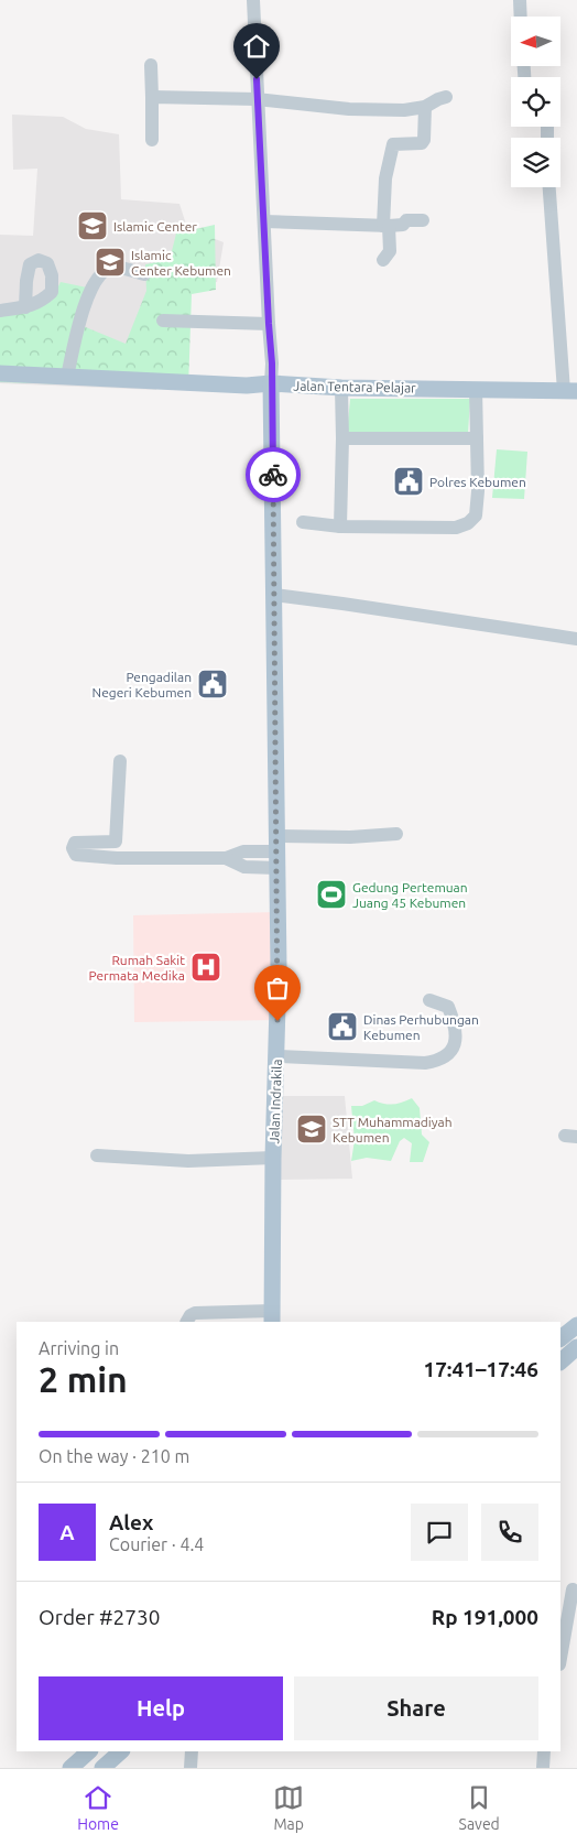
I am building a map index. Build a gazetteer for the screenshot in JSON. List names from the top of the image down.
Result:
{
  "streets": {
    "main road": ["Jalan Tentara Pelajar", "Jalan Indrakila"]
  },
  "crossings": [
    ["Jalan Tentara Pelajar", "Jalan Indrakila"]
  ],
  "places": {
    "school or university": ["Islamic Center", "Islamic Center Kebumen", "STT Muhammadiyah Kebumen"],
    "public building": ["Polres Kebumen", "Pengadilan Negeri Kebumen", "Dinas Perhubungan Kebumen"],
    "sports": ["Gedung Pertemuan Juang 45 Kebumen"],
    "hospital": ["Rumah Sakit Permata Medika"]
  },
  "north": "left",
  "page": {
    "heading": ["2 min", "Arriving in", "17:41–17:46"],
    "panel": [
      "Alex",
      "Courier · 4.4",
      "Order #2730",
      "Rp 191,000"
    ],
    "bar": "On the way · 210 m",
    "round": "A",
    "buttons": ["Help", "Share"],
    "tabs": ["Home", "Map", "Saved"]
  }
}
